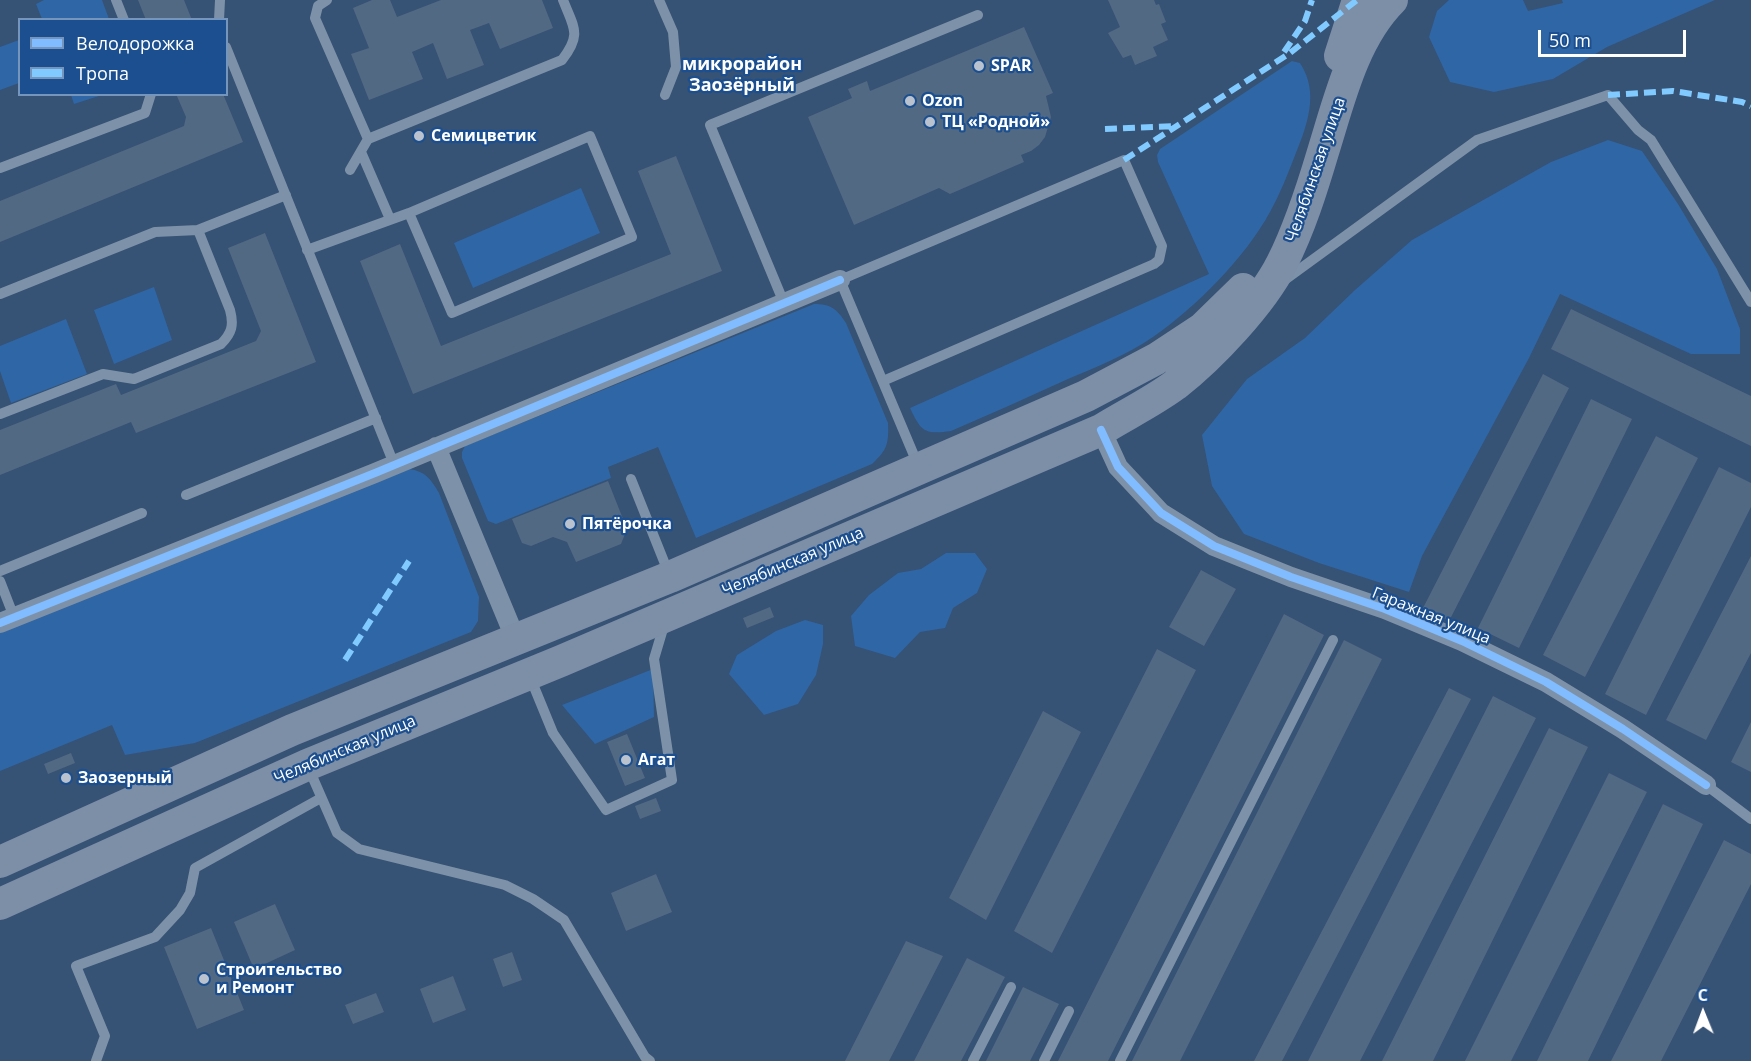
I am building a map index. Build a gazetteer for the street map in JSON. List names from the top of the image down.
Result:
{
  "streets": {
    "main road": ["Челябинская улица"],
    "street": ["Гаражная улица"]
  },
  "crossings": [
    ["Челябинская улица", "Гаражная улица"]
  ],
  "districts": ["микрорайон Заозёрный"],
  "places": [
    "SPAR",
    "Ozon",
    "ТЦ «Родной»",
    "Семицветик",
    "Пятёрочка",
    "Агат",
    "Заозерный",
    "Строительство и Ремонт"
  ],
  "legend": ["Велодорожка", "Тропа"],
  "scale_bar": "50 m",
  "north": "top"
}
